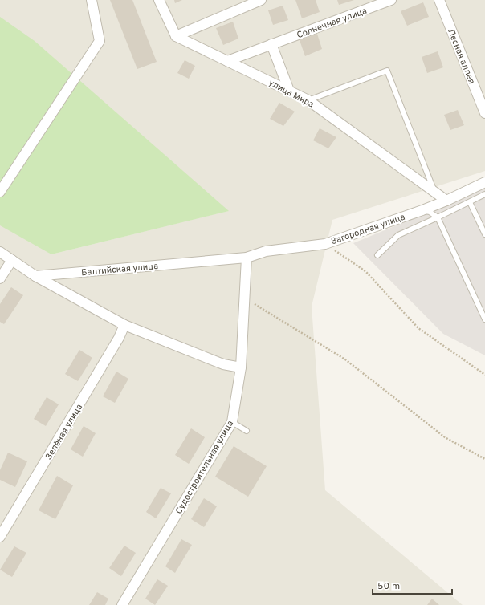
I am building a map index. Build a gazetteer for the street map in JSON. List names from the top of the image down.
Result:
{
  "streets": {
    "street": [
      "Солнечная улица",
      "Лесная аллея",
      "улица Мира",
      "Загородная улица",
      "Балтийская улица",
      "Зелёная улица",
      "Судостроительная улица"
    ]
  },
  "crossings": [
    ["Солнечная улица", "улица Мира"],
    ["улица Мира", "Загородная улица"],
    ["Загородная улица", "Балтийская улица"],
    ["Загородная улица", "Судостроительная улица"],
    ["Балтийская улица", "Судостроительная улица"]
  ],
  "scale_bar": "50 m"
}
